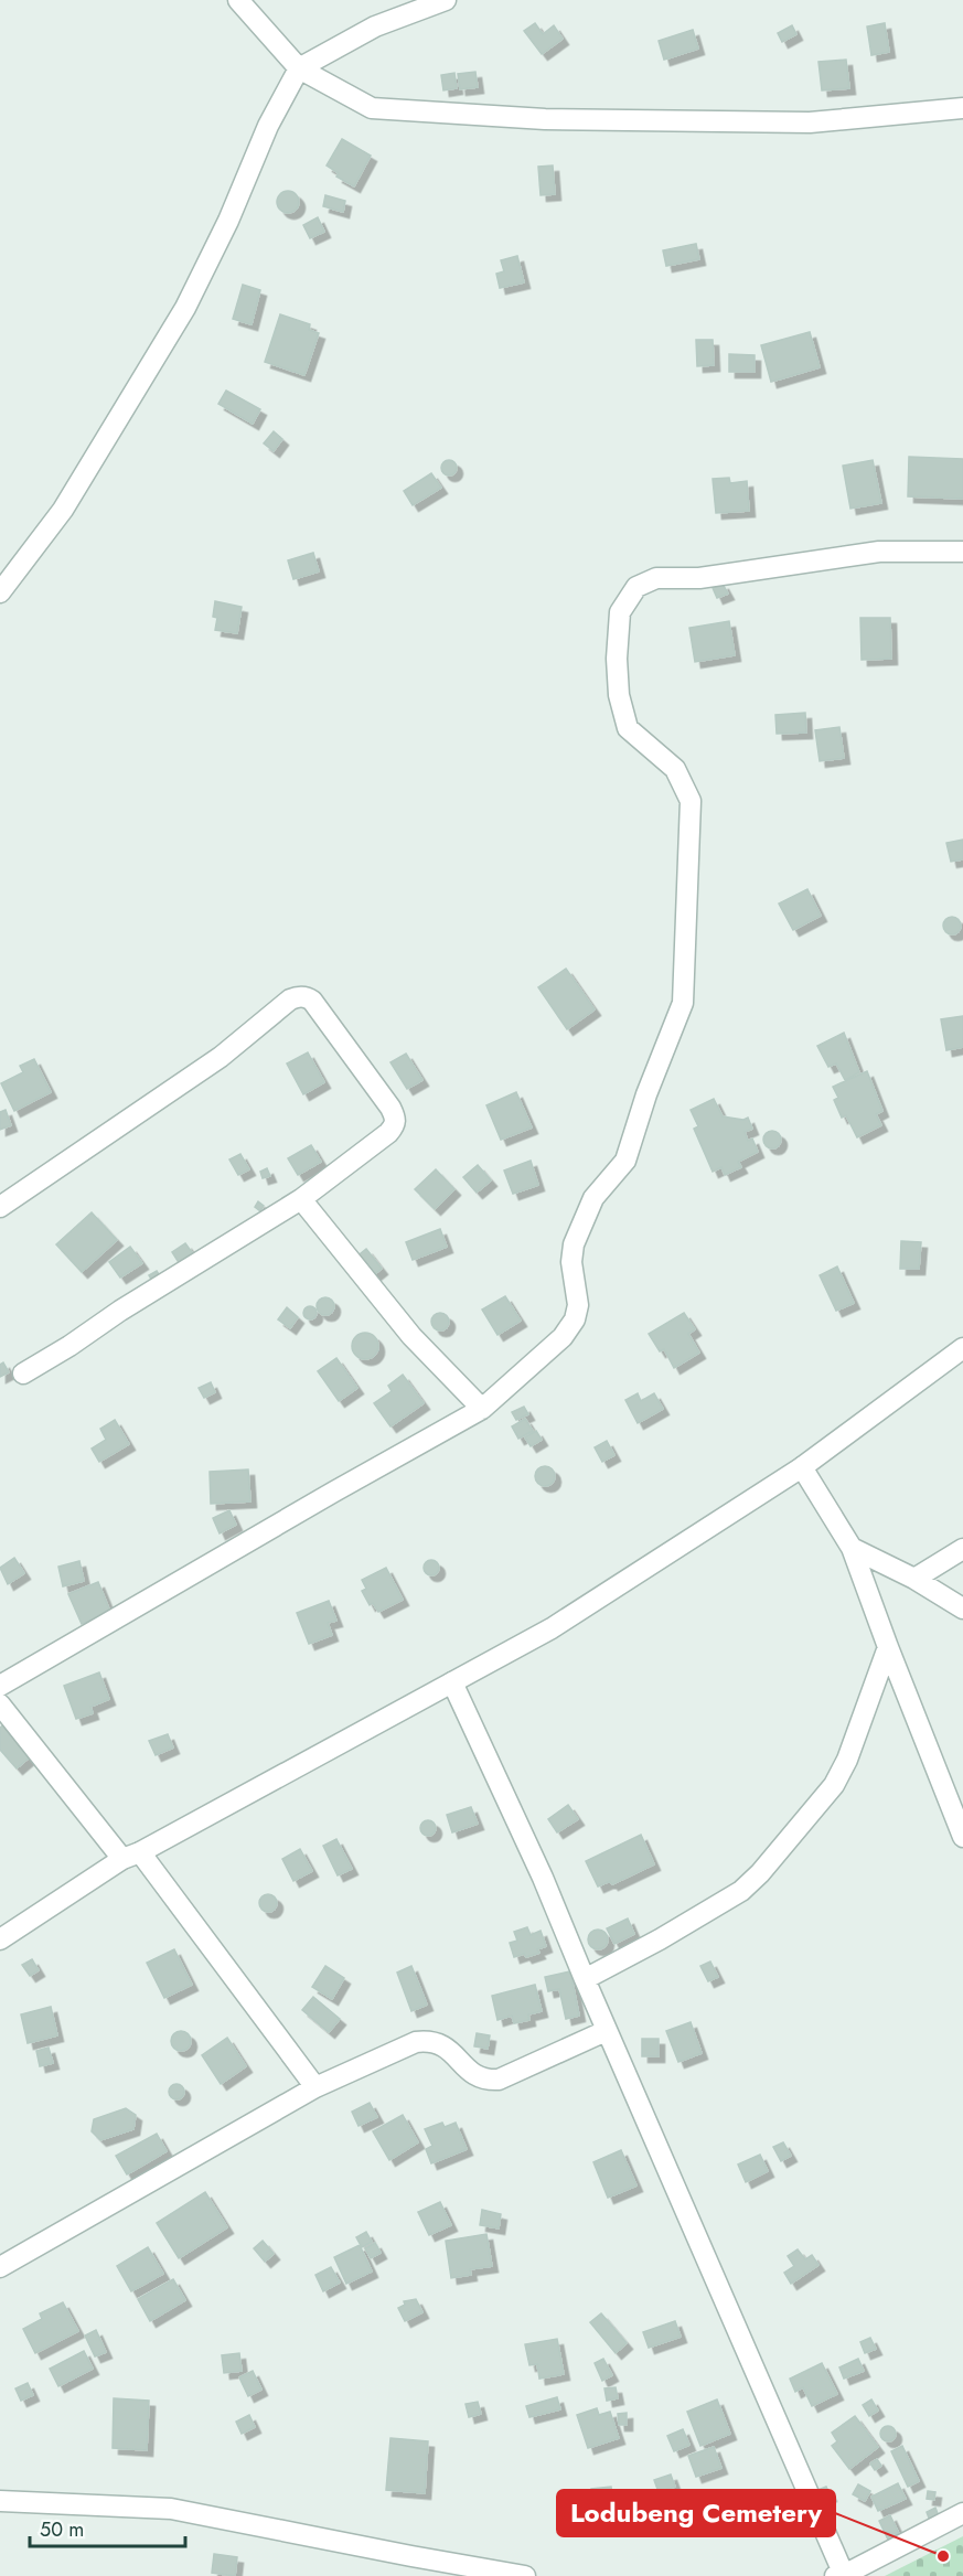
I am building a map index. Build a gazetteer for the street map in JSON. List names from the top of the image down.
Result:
{
  "places": ["Lodubeng Cemetery"],
  "scale_bar": "50 m"
}
